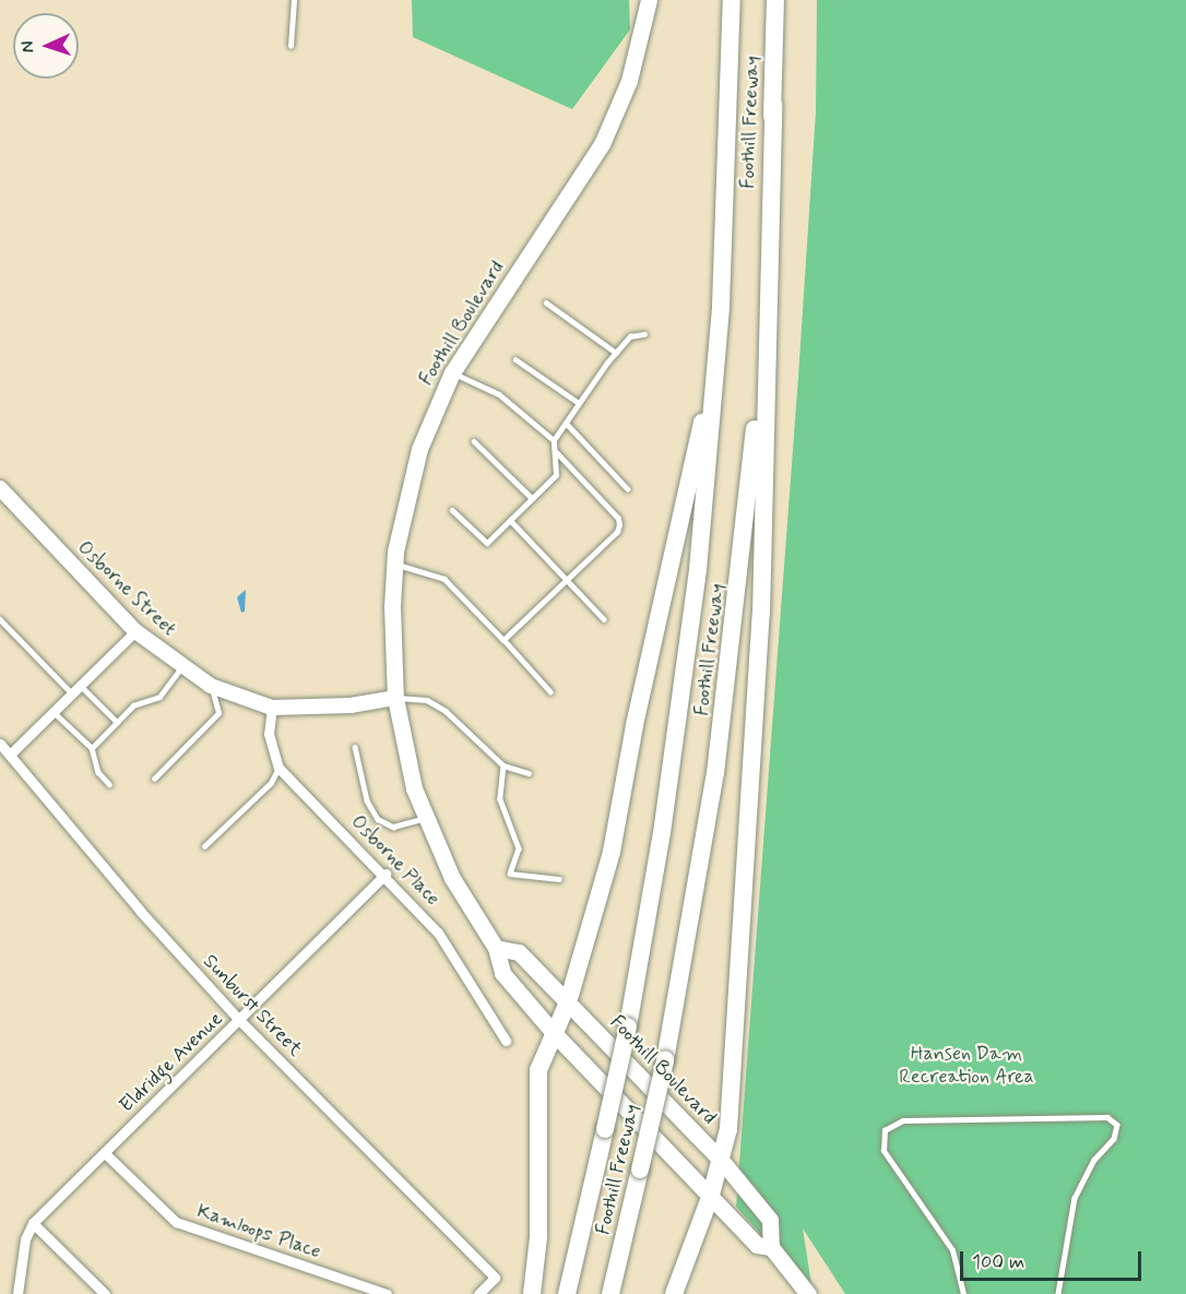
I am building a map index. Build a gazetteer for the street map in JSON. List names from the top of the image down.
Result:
{
  "streets": {
    "highway": ["Foothill Freeway"],
    "main road": ["Foothill Boulevard", "Osborne Street"],
    "street": [
      "Osborne Place",
      "Sunburst Street",
      "Eldridge Avenue",
      "Kamloops Place"
    ]
  },
  "crossings": [
    ["Foothill Boulevard", "Osborne Street"],
    ["Osborne Street", "Osborne Place"],
    ["Osborne Place", "Eldridge Avenue"],
    ["Sunburst Street", "Eldridge Avenue"],
    ["Eldridge Avenue", "Kamloops Place"]
  ],
  "parks": ["Hansen Dam Recreation Area"],
  "scale_bar": "100 m",
  "north": "left"
}
